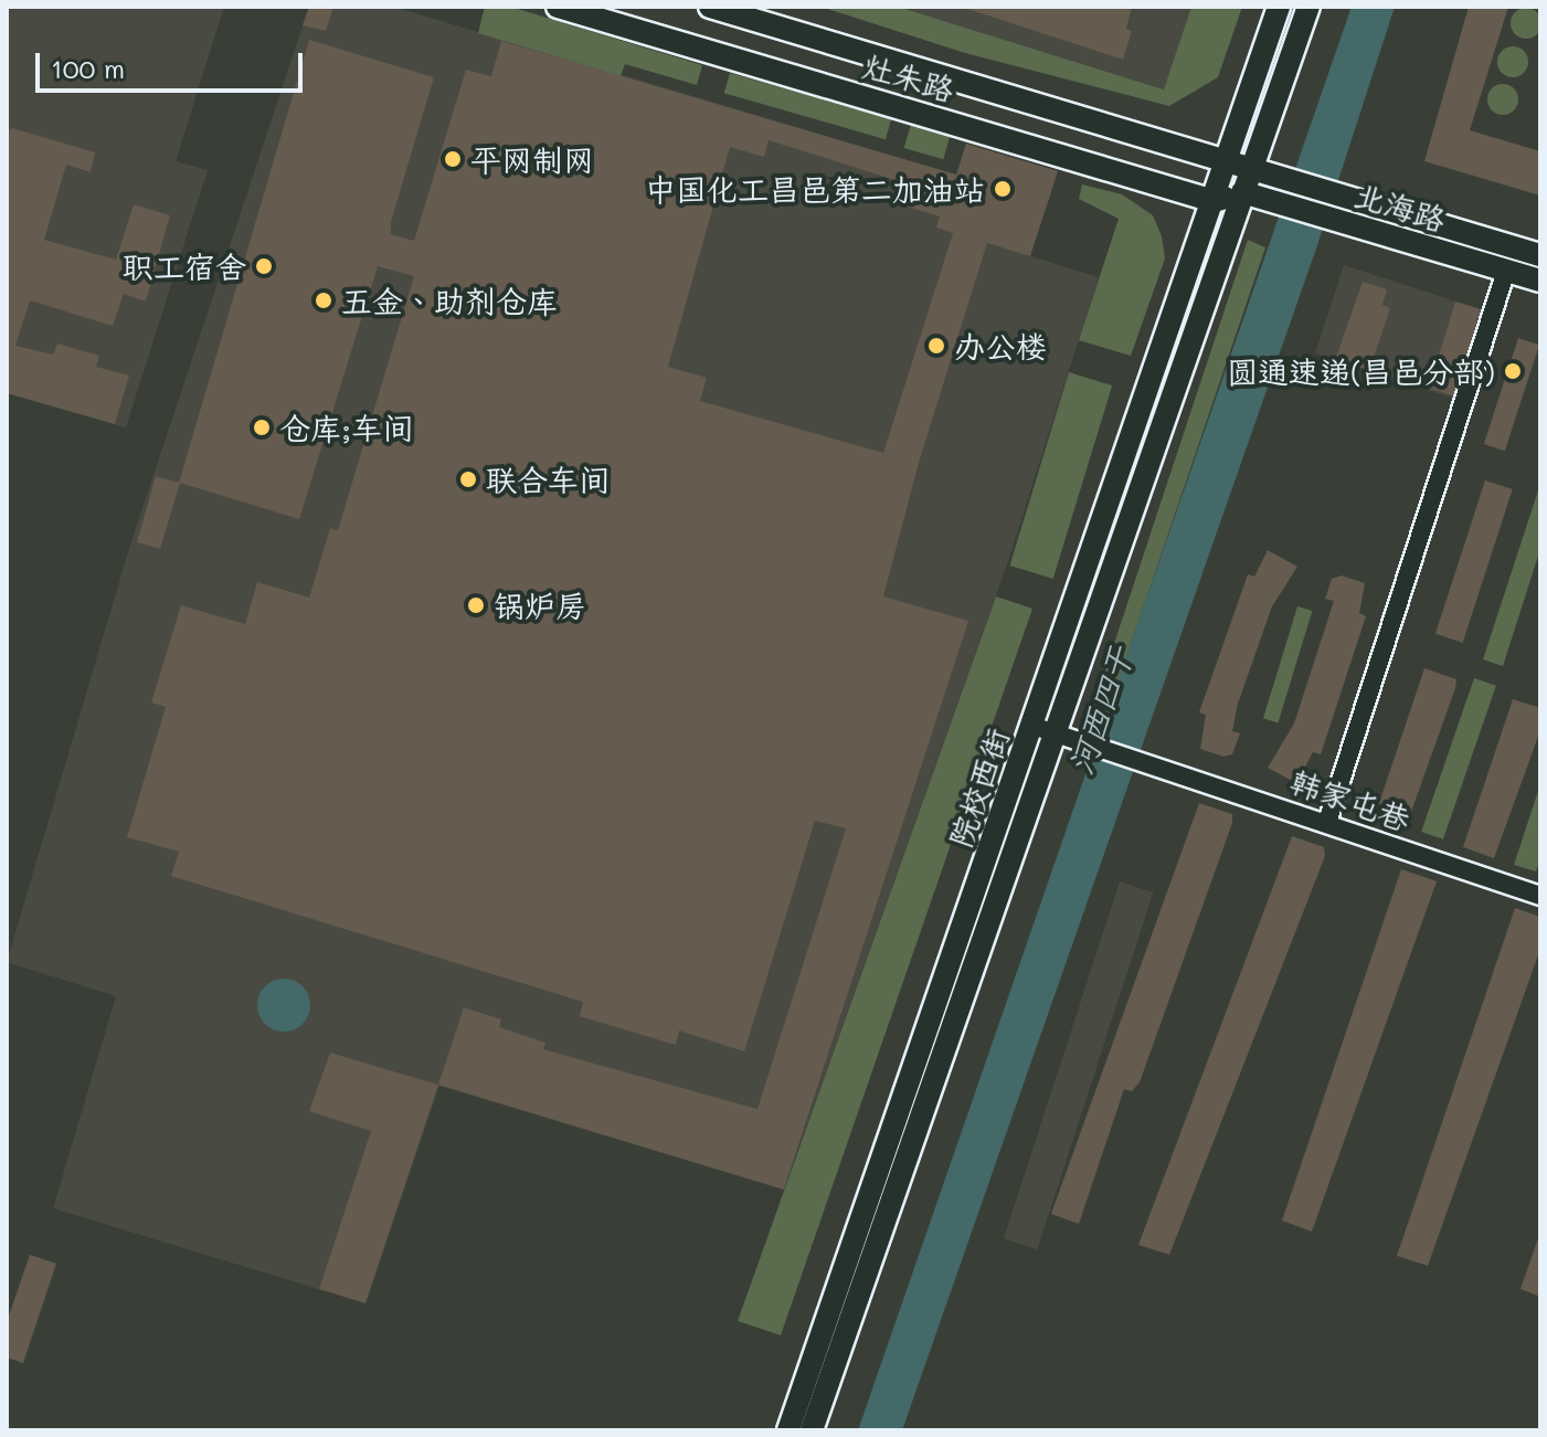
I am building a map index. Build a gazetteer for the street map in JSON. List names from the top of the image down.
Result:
{
  "streets": {
    "main road": ["灶朱路", "北海路", "院校西街"],
    "street": ["韩家屯巷"]
  },
  "crossings": [
    ["灶朱路", "北海路"],
    ["灶朱路", "院校西街"],
    ["北海路", "院校西街"],
    ["院校西街", "韩家屯巷"]
  ],
  "water": ["河西四干"],
  "places": [
    "平网制网",
    "中国化工昌邑第二加油站",
    "职工宿舍",
    "五金、助剂仓库",
    "办公楼",
    "圆通速递(昌邑分部)",
    "仓库;车间",
    "联合车间",
    "锅炉房"
  ],
  "scale_bar": "100 m"
}
